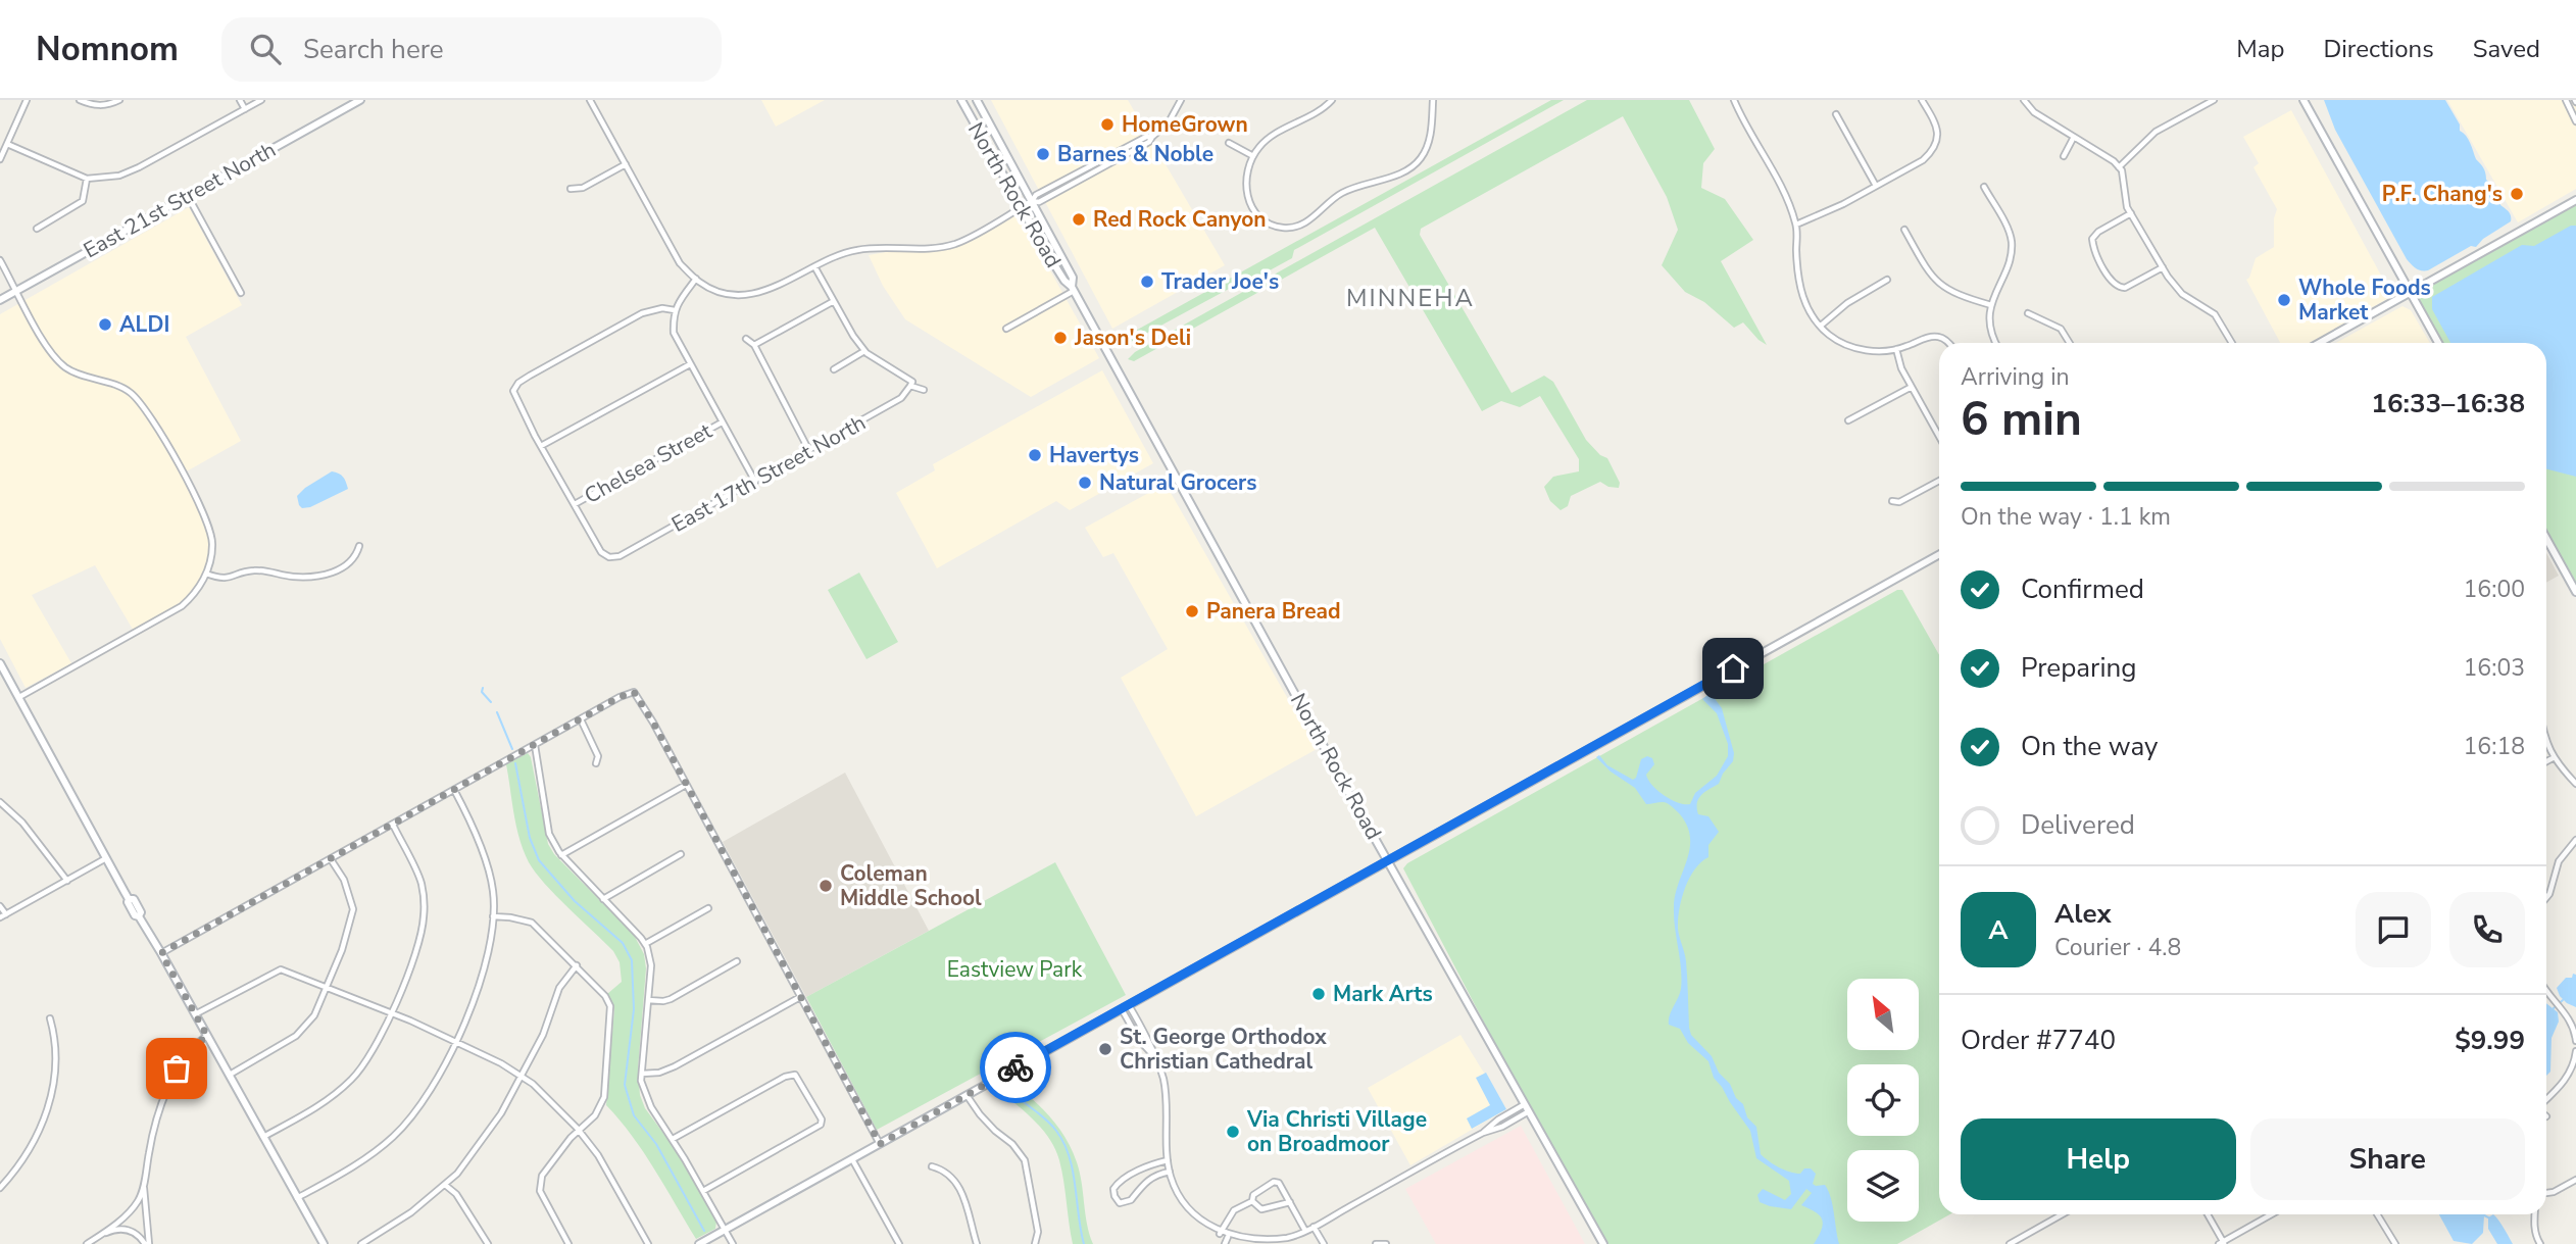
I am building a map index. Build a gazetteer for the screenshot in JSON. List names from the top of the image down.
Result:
{
  "streets": {
    "main road": ["North Rock Road", "East 21st Street North"],
    "street": ["Chelsea Street", "East 17th Street North"]
  },
  "crossings": [
    ["Chelsea Street", "East 17th Street North"]
  ],
  "districts": ["MINNEHA"],
  "parks": ["Eastview Park"],
  "places": [
    "HomeGrown",
    "Barnes & Noble",
    "P.F. Chang's",
    "Red Rock Canyon",
    "Trader Joe's",
    "Whole Foods Market",
    "ALDI",
    "Jason's Deli",
    "Havertys",
    "Natural Grocers",
    "Panera Bread",
    "Coleman Middle School",
    "Mark Arts",
    "St. George Orthodox Christian Cathedral",
    "Via Christi Village on Broadmoor"
  ],
  "north": "top left",
  "page": {
    "header": "Nomnom",
    "search": "Search here",
    "nav": ["Map", "Directions", "Saved"],
    "heading": ["6 min", "Arriving in", "16:33–16:38"],
    "panel": [
      "Alex",
      "Courier · 4.8",
      "Order #7740",
      "$9.99"
    ],
    "bar": "On the way · 1.1 km",
    "list": [
      ["Confirmed", "16:00"],
      ["Preparing", "16:03"],
      ["On the way", "16:18"],
      "Delivered"
    ],
    "round": "A",
    "buttons": ["Help", "Share"]
  }
}
